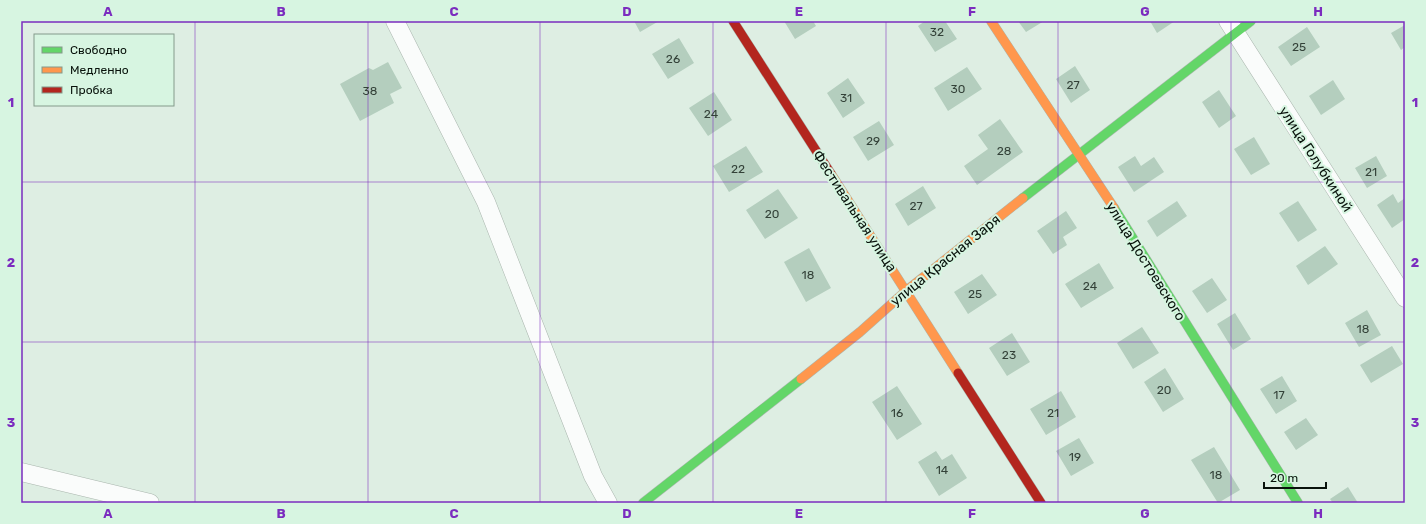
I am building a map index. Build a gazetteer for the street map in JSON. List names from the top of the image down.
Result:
{
  "streets": {
    "street": [
      "улица Голубкиной",
      "Фестивальная улица",
      "улица Красная Заря",
      "улица Достоевского"
    ]
  },
  "crossings": [
    ["улица Голубкиной", "улица Красная Заря"],
    ["Фестивальная улица", "улица Красная Заря"],
    ["улица Красная Заря", "улица Достоевского"]
  ],
  "house_numbers": [
    "32",
    "25",
    "26",
    "27",
    "30",
    "38",
    "31",
    "24",
    "29",
    "28",
    "22",
    "21",
    "27",
    "20",
    "18",
    "24",
    "25",
    "18",
    "23",
    "20",
    "17",
    "16",
    "21",
    "19",
    "14",
    "18"
  ],
  "legend": ["Свободно", "Медленно", "Пробка"],
  "scale_bar": "20 m",
  "grid": {
    "columns": [
      "A",
      "B",
      "C",
      "D",
      "E",
      "F",
      "G",
      "H"
    ],
    "rows": ["1", "2", "3"]
  }
}
